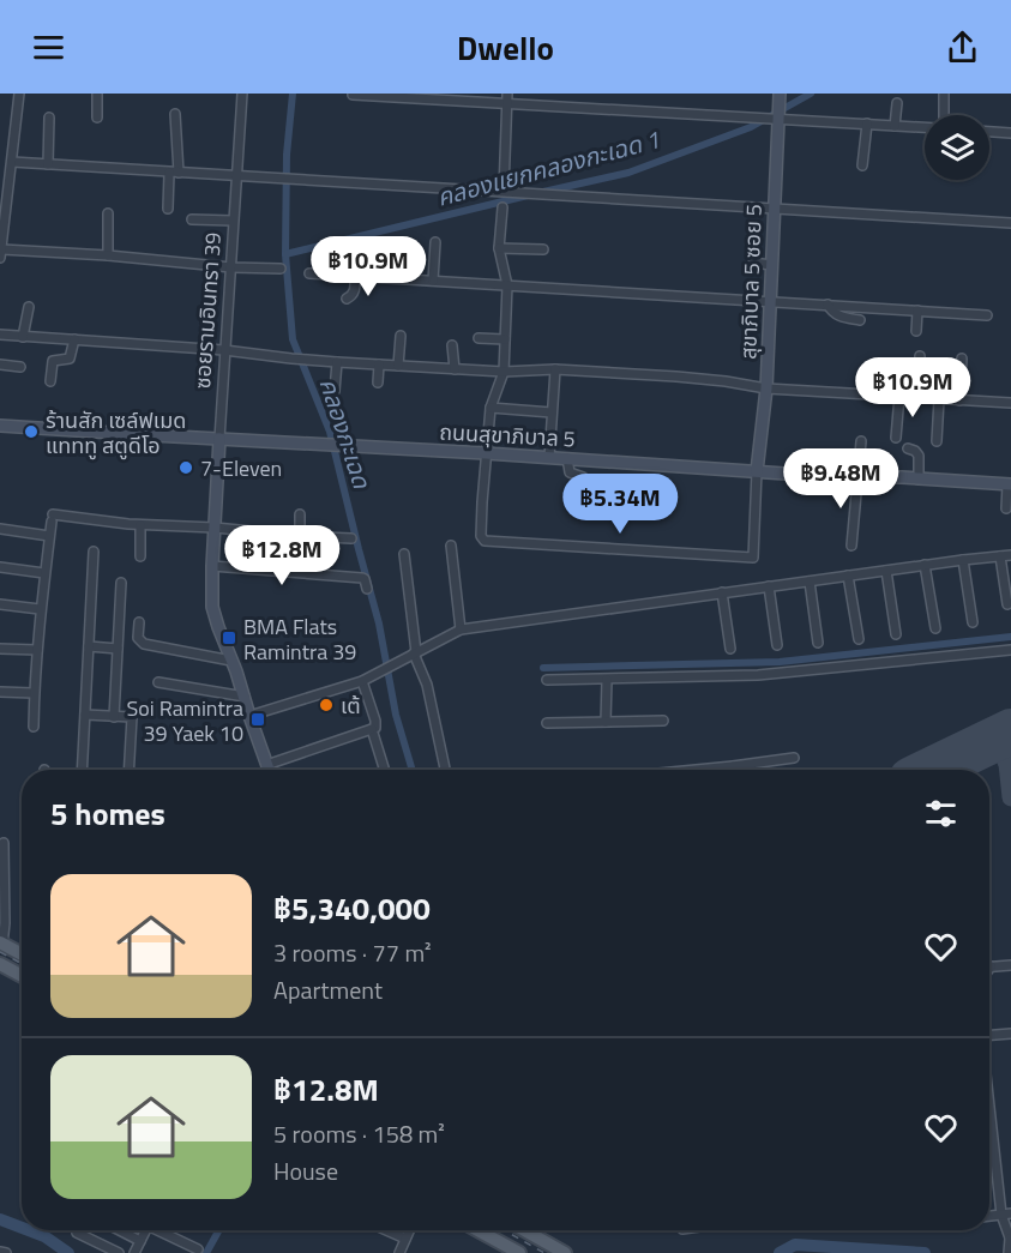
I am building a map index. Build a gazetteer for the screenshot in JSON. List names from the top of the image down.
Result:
{
  "streets": {
    "street": ["สุขาภิบาล 5 ซอย 5", "ซอยรามอินทรา 39", "ถนนสุขาภิบาล 5"]
  },
  "crossings": [
    ["สุขาภิบาล 5 ซอย 5", "ถนนสุขาภิบาล 5"],
    ["ซอยรามอินทรา 39", "ถนนสุขาภิบาล 5"]
  ],
  "water": ["คลองแยกคลองกะเฉด 1", "คลองกะเฉด"],
  "places": {
    "other": ["ร้านสัก เซล์ฟเมด แทททู สตูดีโอ", "7-Eleven", "เต้"],
    "transit": ["BMA Flats Ramintra 39", "Soi Ramintra 39 Yaek 10"]
  },
  "page": {
    "header": "Dwello",
    "price": [
      "฿10.9M",
      "฿10.9M",
      "฿9.48M",
      "฿5.34M",
      "฿12.8M"
    ],
    "heading": "5 homes",
    "list": [
      {
        "name": "฿5,340,000",
        "note": "3 rooms · 77 m² · Apartment"
      },
      {
        "name": "฿12.8M",
        "note": "5 rooms · 158 m² · House"
      }
    ]
  }
}
